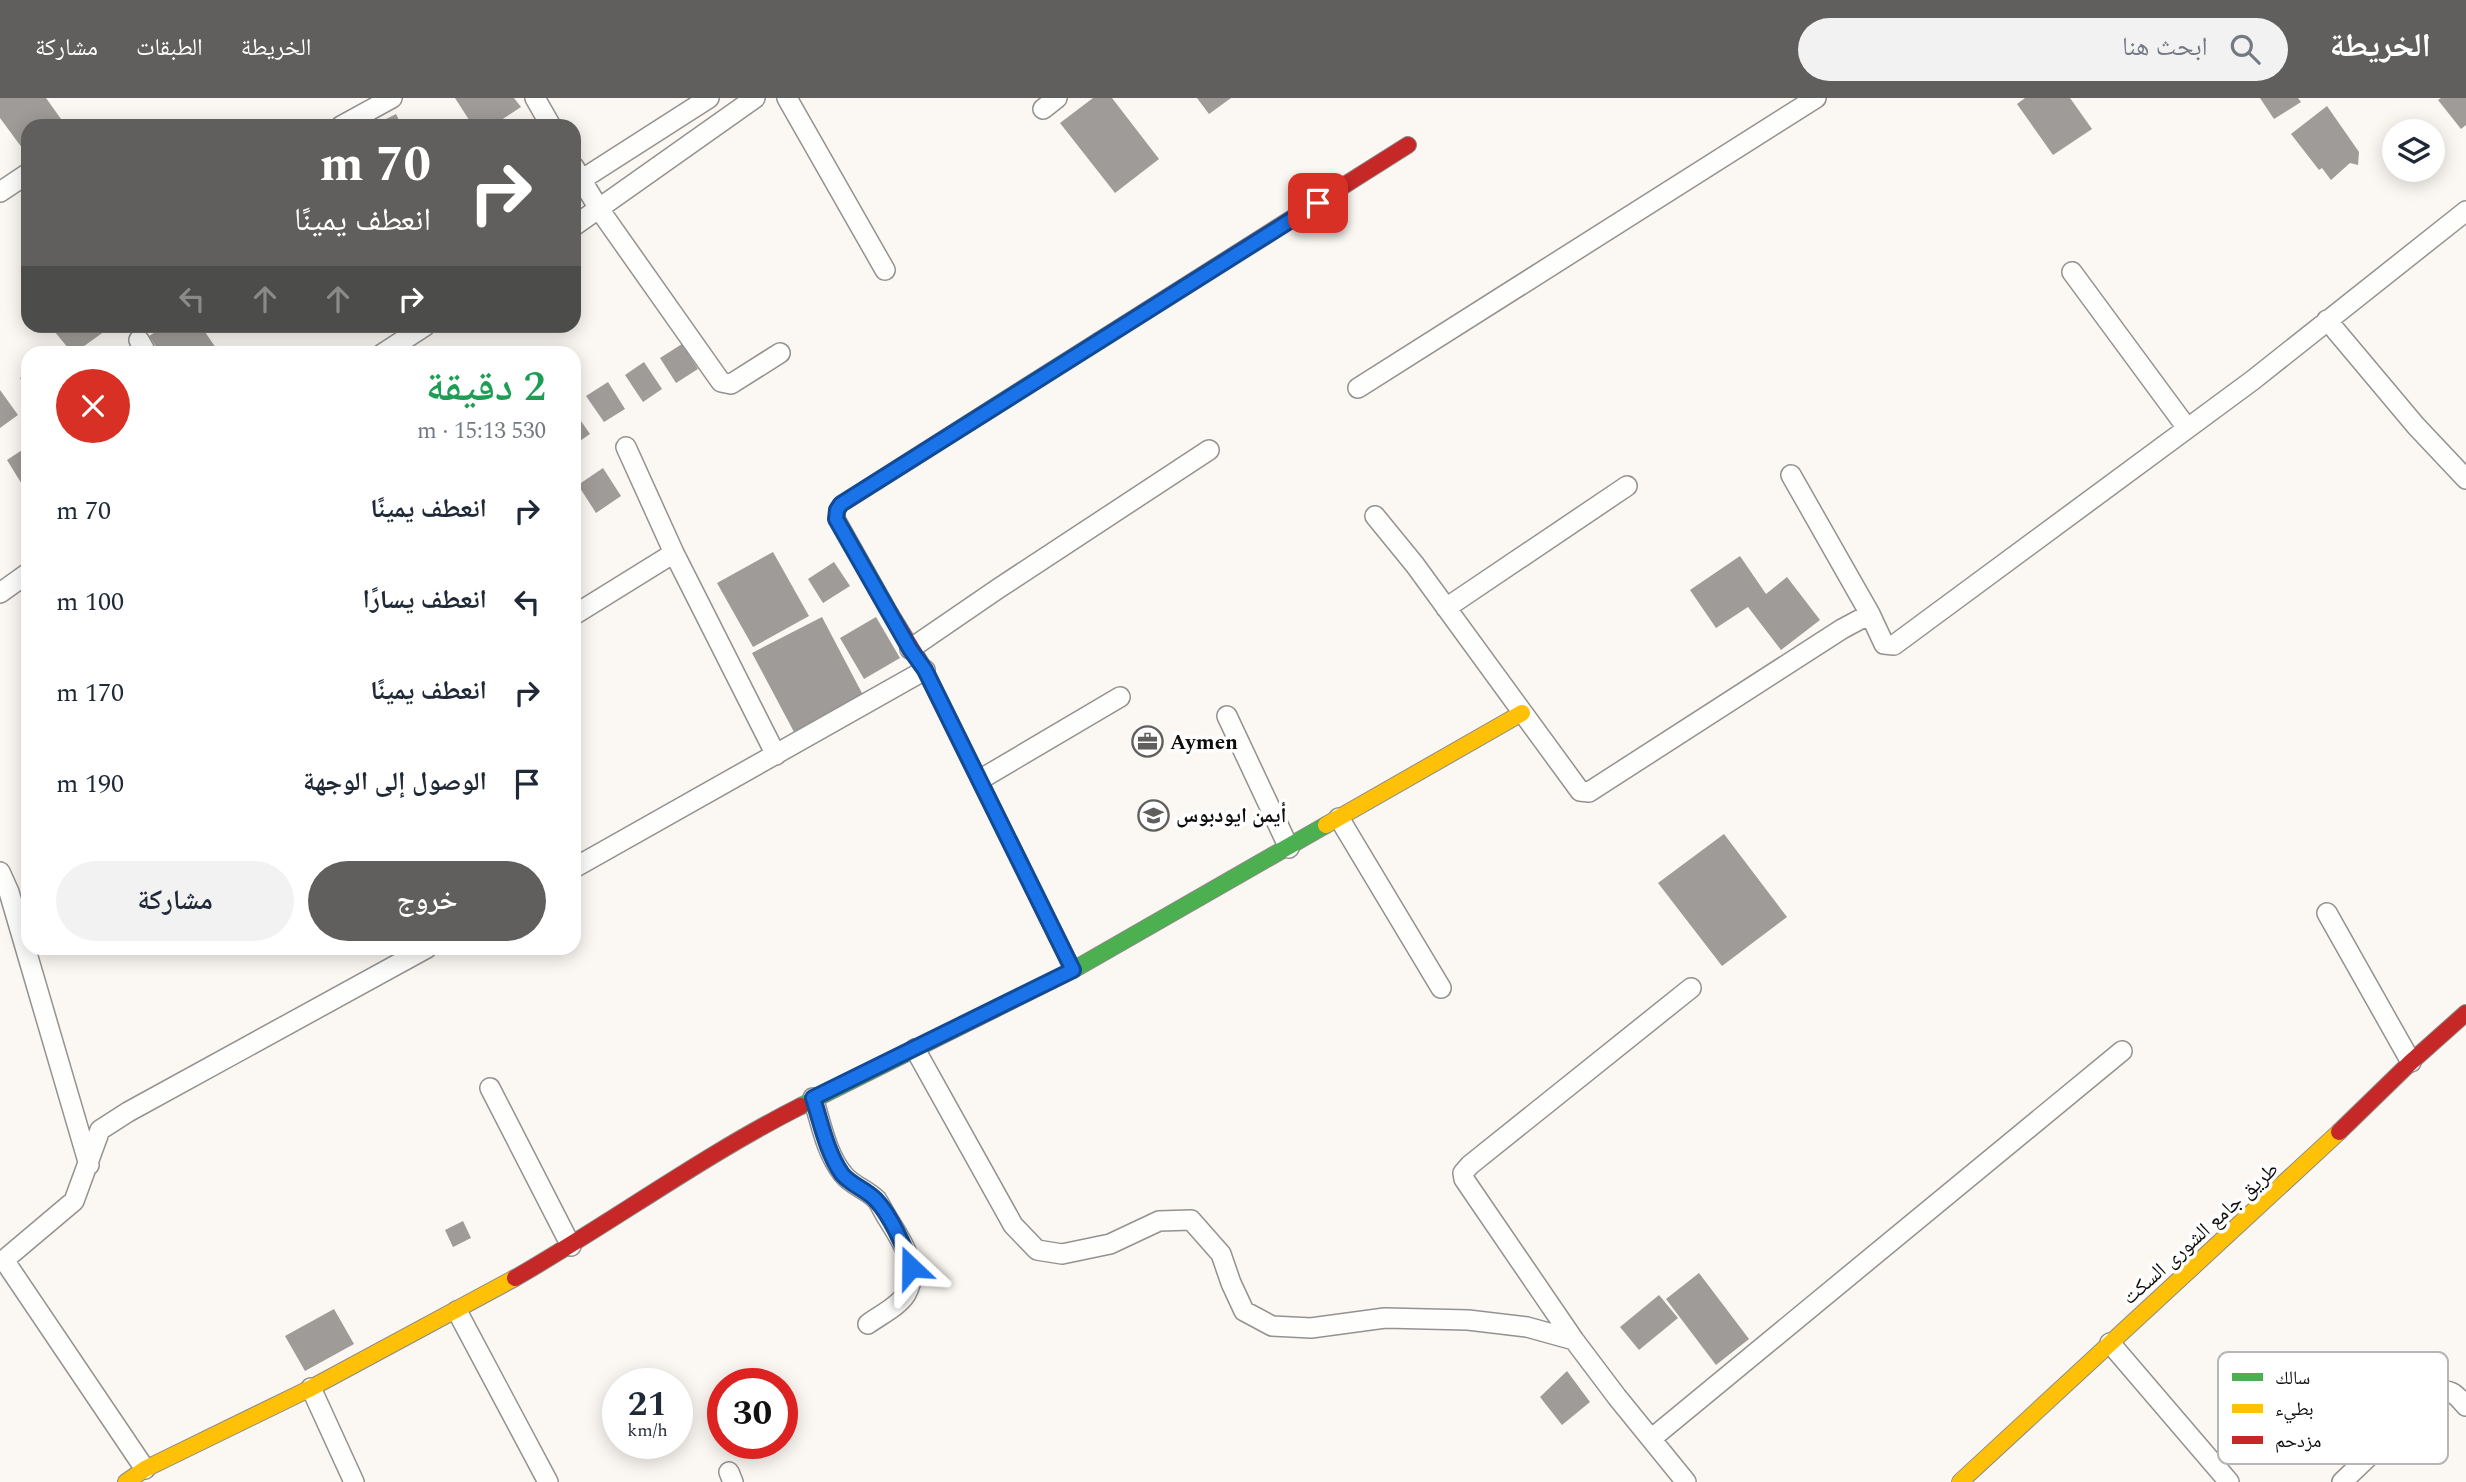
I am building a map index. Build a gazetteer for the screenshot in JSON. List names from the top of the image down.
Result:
{
  "streets": {
    "street": ["طريق جامع الشورى السكت"]
  },
  "places": {
    "office": ["Aymen"],
    "school or university": ["أيمن ايودبوس"]
  },
  "legend": ["سالك", "بطيء", "مزدحم"],
  "page": {
    "header": "الخريطة",
    "search": "ابحث هنا",
    "nav": ["الخريطة", "الطبقات", "مشاركة"],
    "turn": ["70 m", "انعطف يمينًا"],
    "heading": ["2 دقيقة", "530 m · 15:13"],
    "list": [
      {
        "name": "انعطف يمينًا",
        "value": "70 m"
      },
      {
        "name": "انعطف يسارًا",
        "value": "100 m"
      },
      {
        "name": "انعطف يمينًا",
        "value": "170 m"
      },
      {
        "name": "الوصول إلى الوجهة",
        "value": "190 m"
      }
    ],
    "buttons": ["خروج", "مشاركة"],
    "speed": "21 km/h",
    "limit": "30"
  }
}
